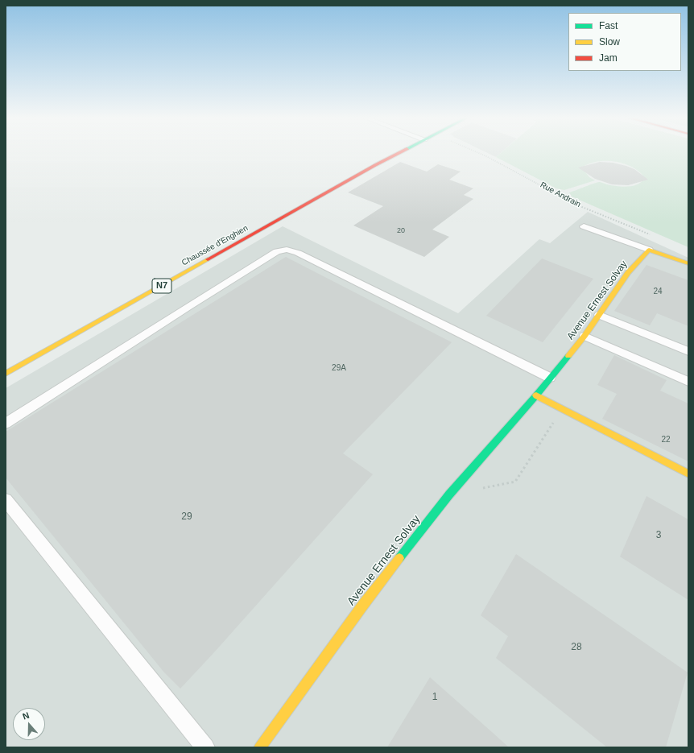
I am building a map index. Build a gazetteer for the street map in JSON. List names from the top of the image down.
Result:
{
  "streets": {
    "main road": ["Chaussée d'Enghien", "N7", "Avenue Ernest Solvay"],
    "path": ["Rue Andrain"]
  },
  "house_numbers": [
    "20",
    "24",
    "29A",
    "22",
    "29",
    "3",
    "28",
    "1"
  ],
  "legend": ["Fast", "Slow", "Jam"],
  "north": "top"
}
